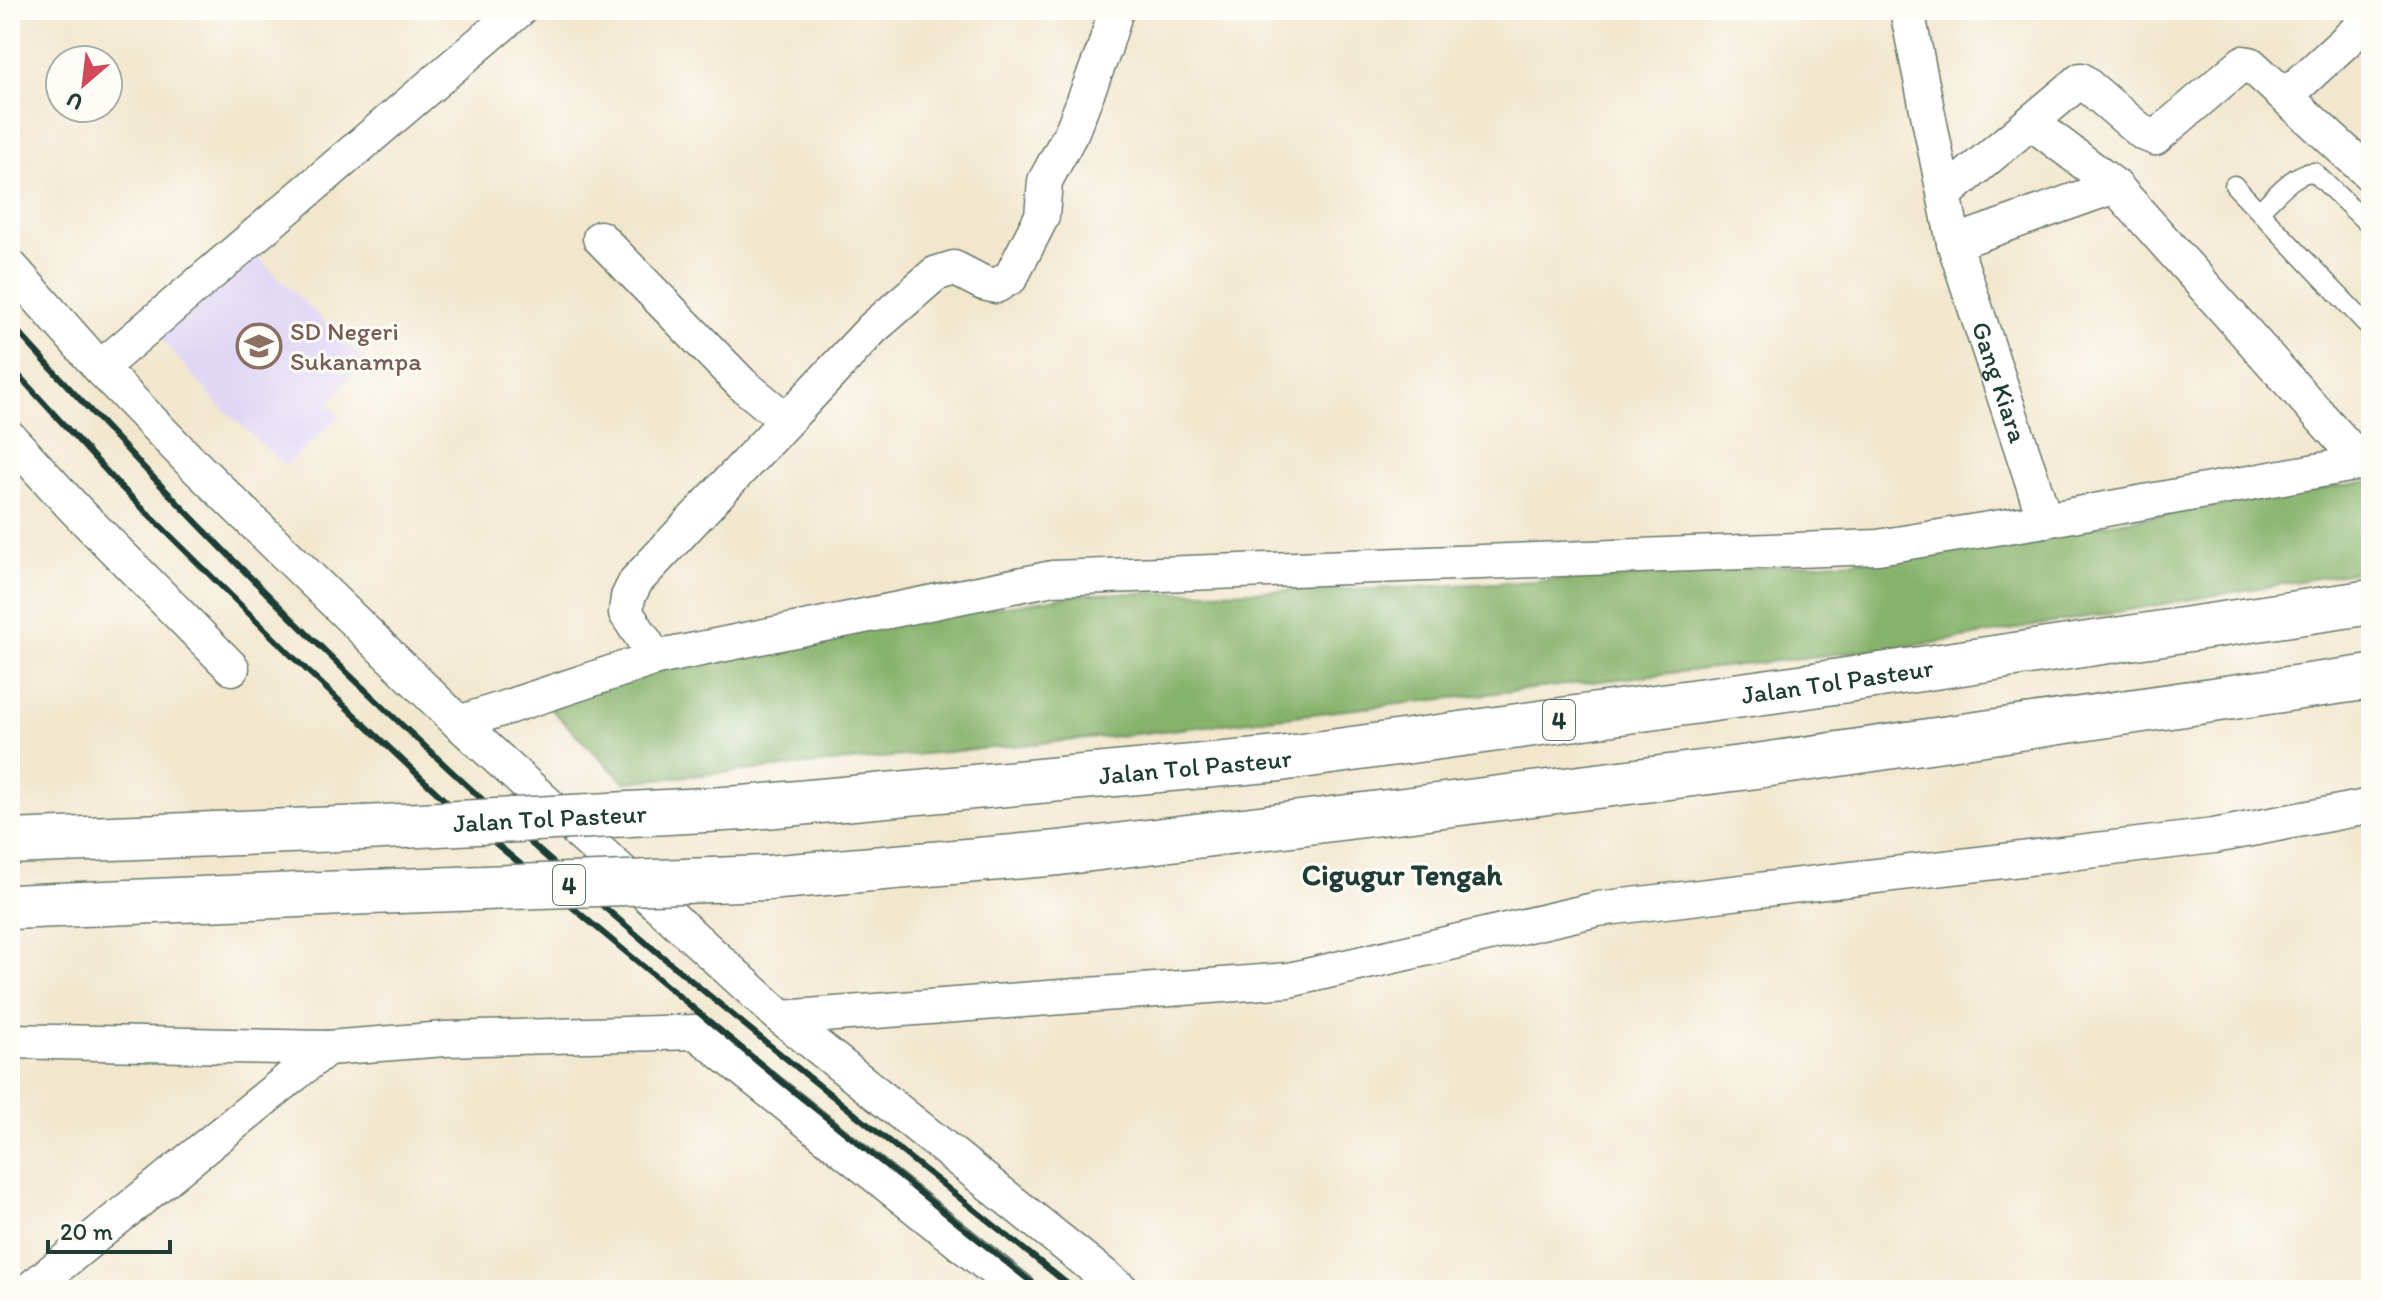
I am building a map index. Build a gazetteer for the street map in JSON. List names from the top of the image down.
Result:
{
  "streets": {
    "highway": ["Jalan Tol Pasteur", "4"],
    "street": ["Gang Kiara"]
  },
  "districts": ["Cigugur Tengah"],
  "places": {
    "school or university": ["SD Negeri Sukanampa"]
  },
  "scale_bar": "20 m",
  "north": "bottom left"
}
